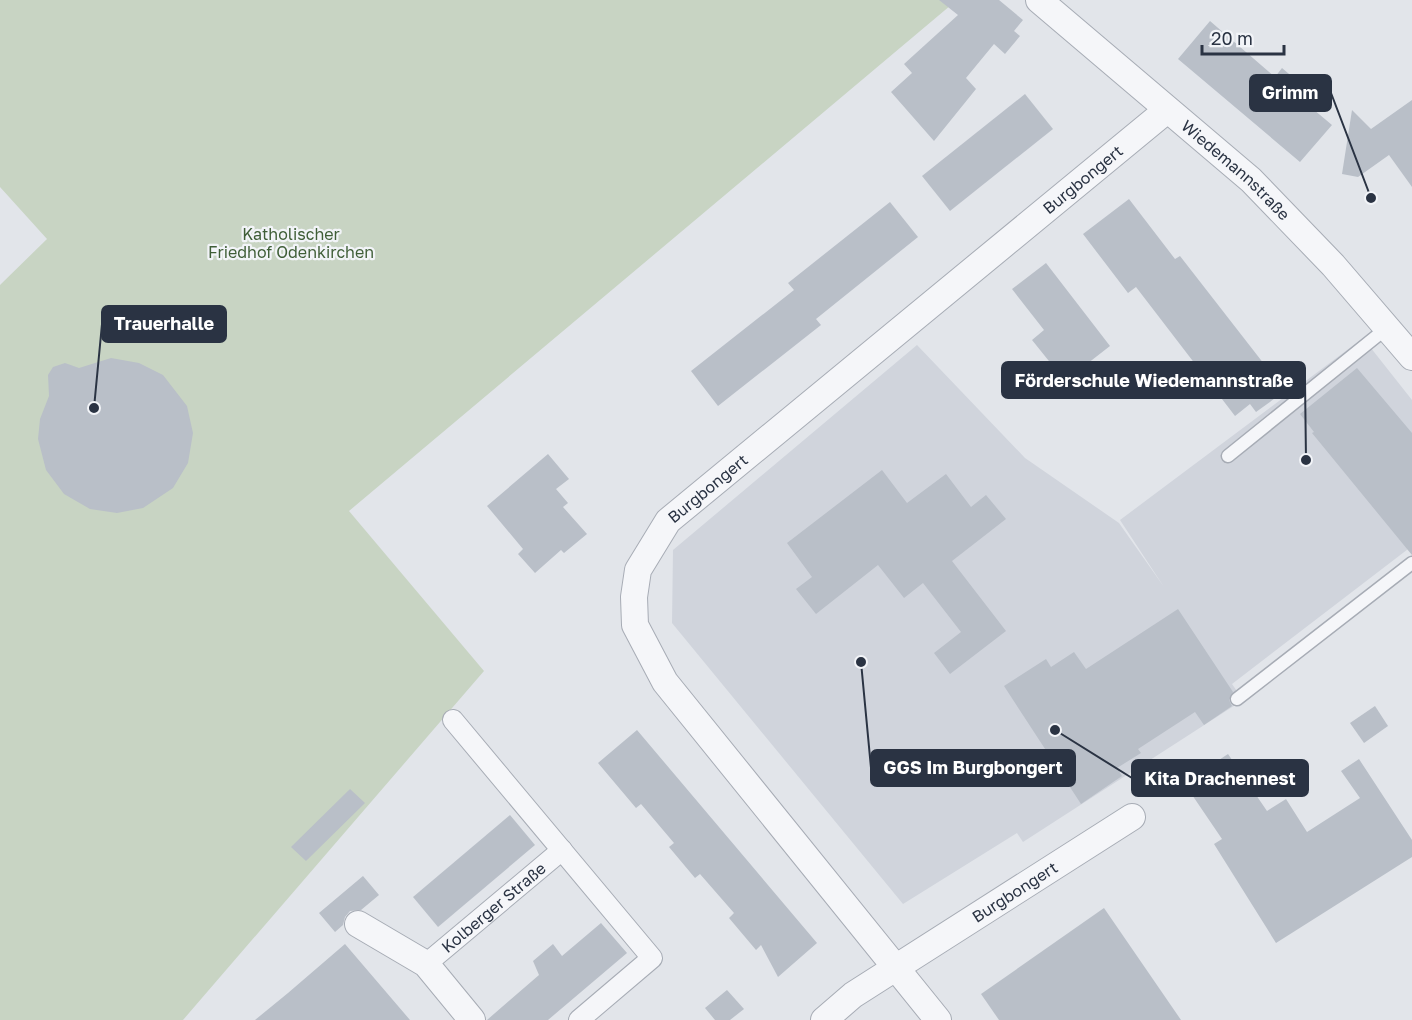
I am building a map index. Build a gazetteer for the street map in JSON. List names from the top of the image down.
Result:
{
  "streets": {
    "street": ["Wiedemannstraße", "Burgbongert", "Kolberger Straße"]
  },
  "crossings": [
    ["Wiedemannstraße", "Burgbongert"]
  ],
  "parks": ["Katholischer Friedhof Odenkirchen"],
  "places": [
    "Grimm",
    "Trauerhalle",
    "Förderschule Wiedemannstraße",
    "GGS Im Burgbongert",
    "Kita Drachennest"
  ],
  "scale_bar": "20 m"
}
